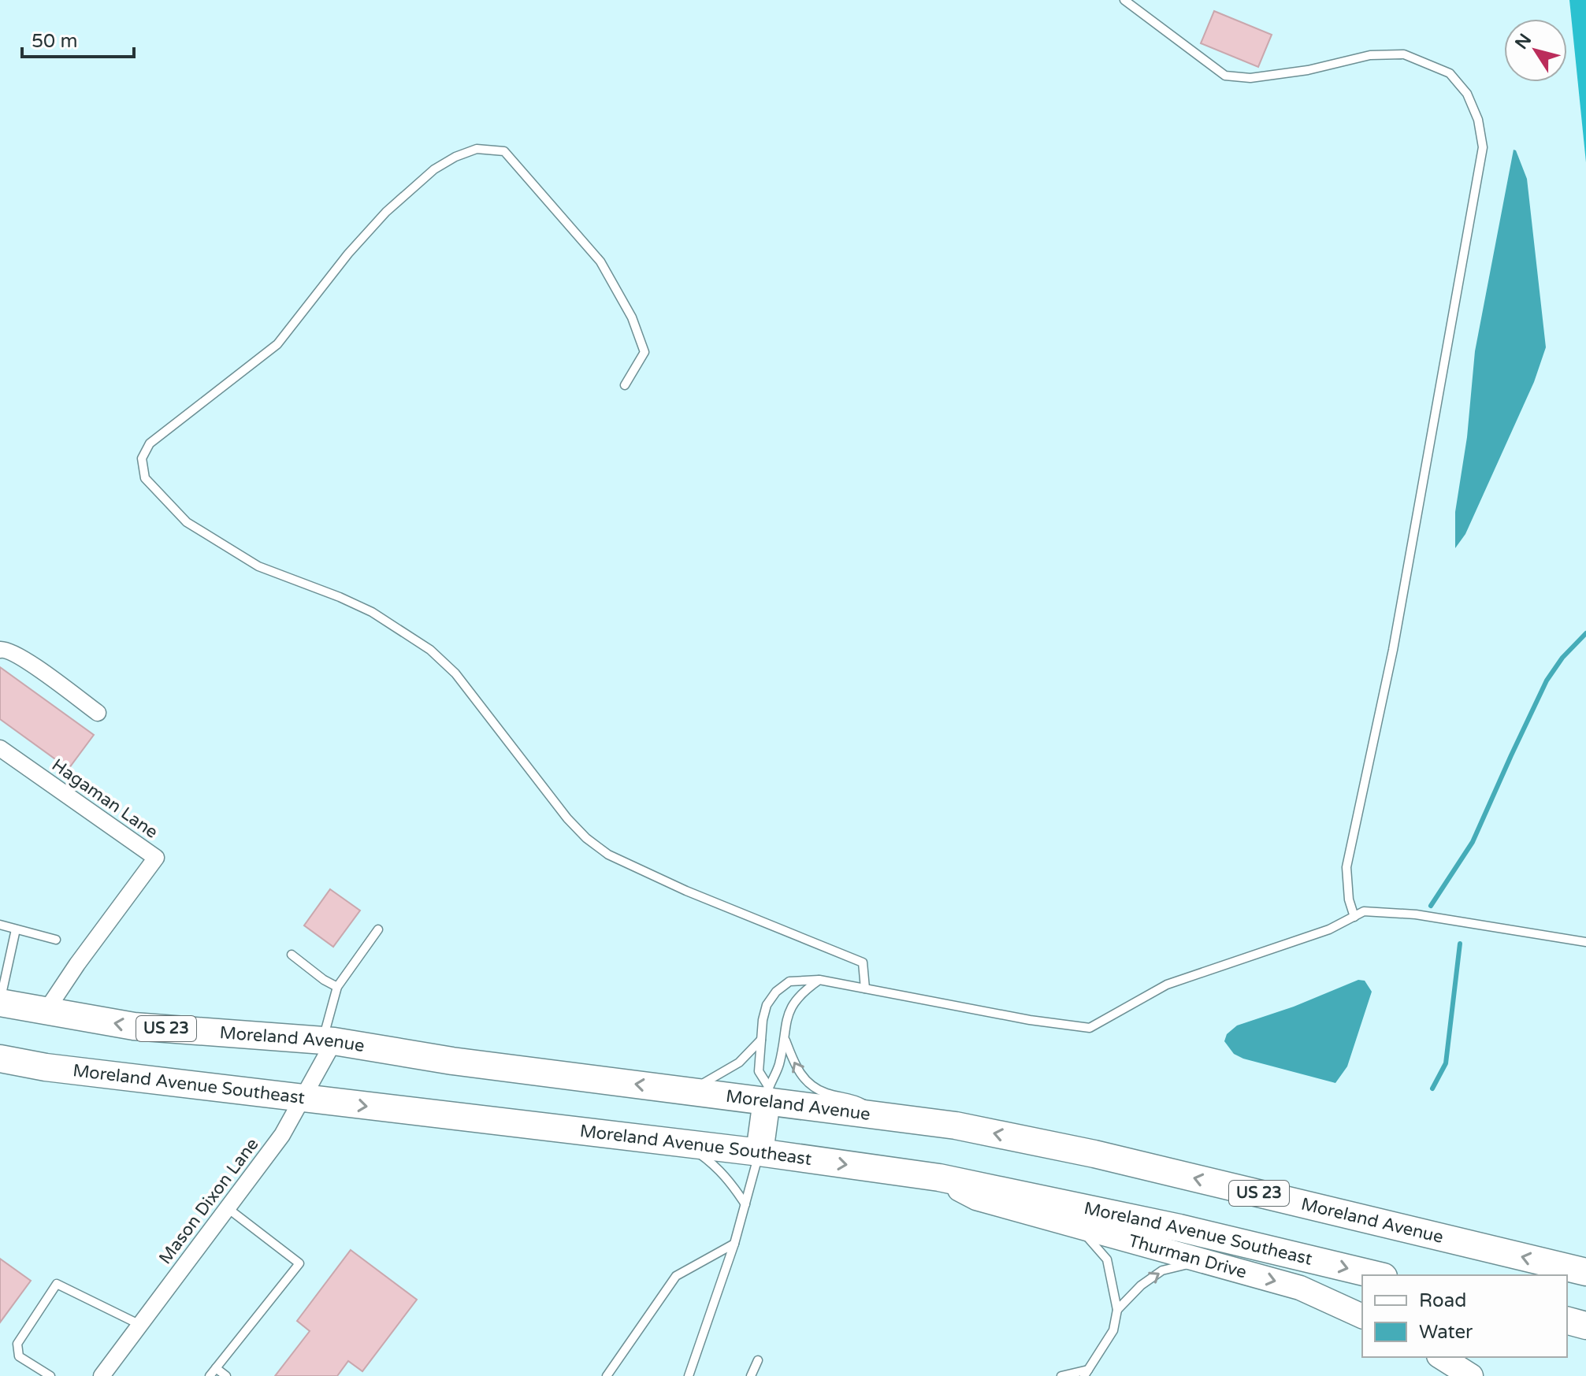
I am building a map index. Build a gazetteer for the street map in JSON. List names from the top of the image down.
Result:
{
  "streets": {
    "main road": [
      "US 23",
      "Moreland Avenue",
      "Moreland Avenue Southeast",
      "Thurman Drive"
    ],
    "street": ["Hagaman Lane", "Mason Dixon Lane"]
  },
  "crossings": [
    ["Hagaman Lane", "Moreland Avenue"],
    ["Moreland Avenue", "Mason Dixon Lane"],
    ["Moreland Avenue Southeast", "Mason Dixon Lane"],
    ["Moreland Avenue Southeast", "Thurman Drive"]
  ],
  "one_way": ["Moreland Avenue", "Moreland Avenue Southeast", "Thurman Drive"],
  "legend": ["Road", "Water"],
  "scale_bar": "50 m",
  "north": "top left"
}
